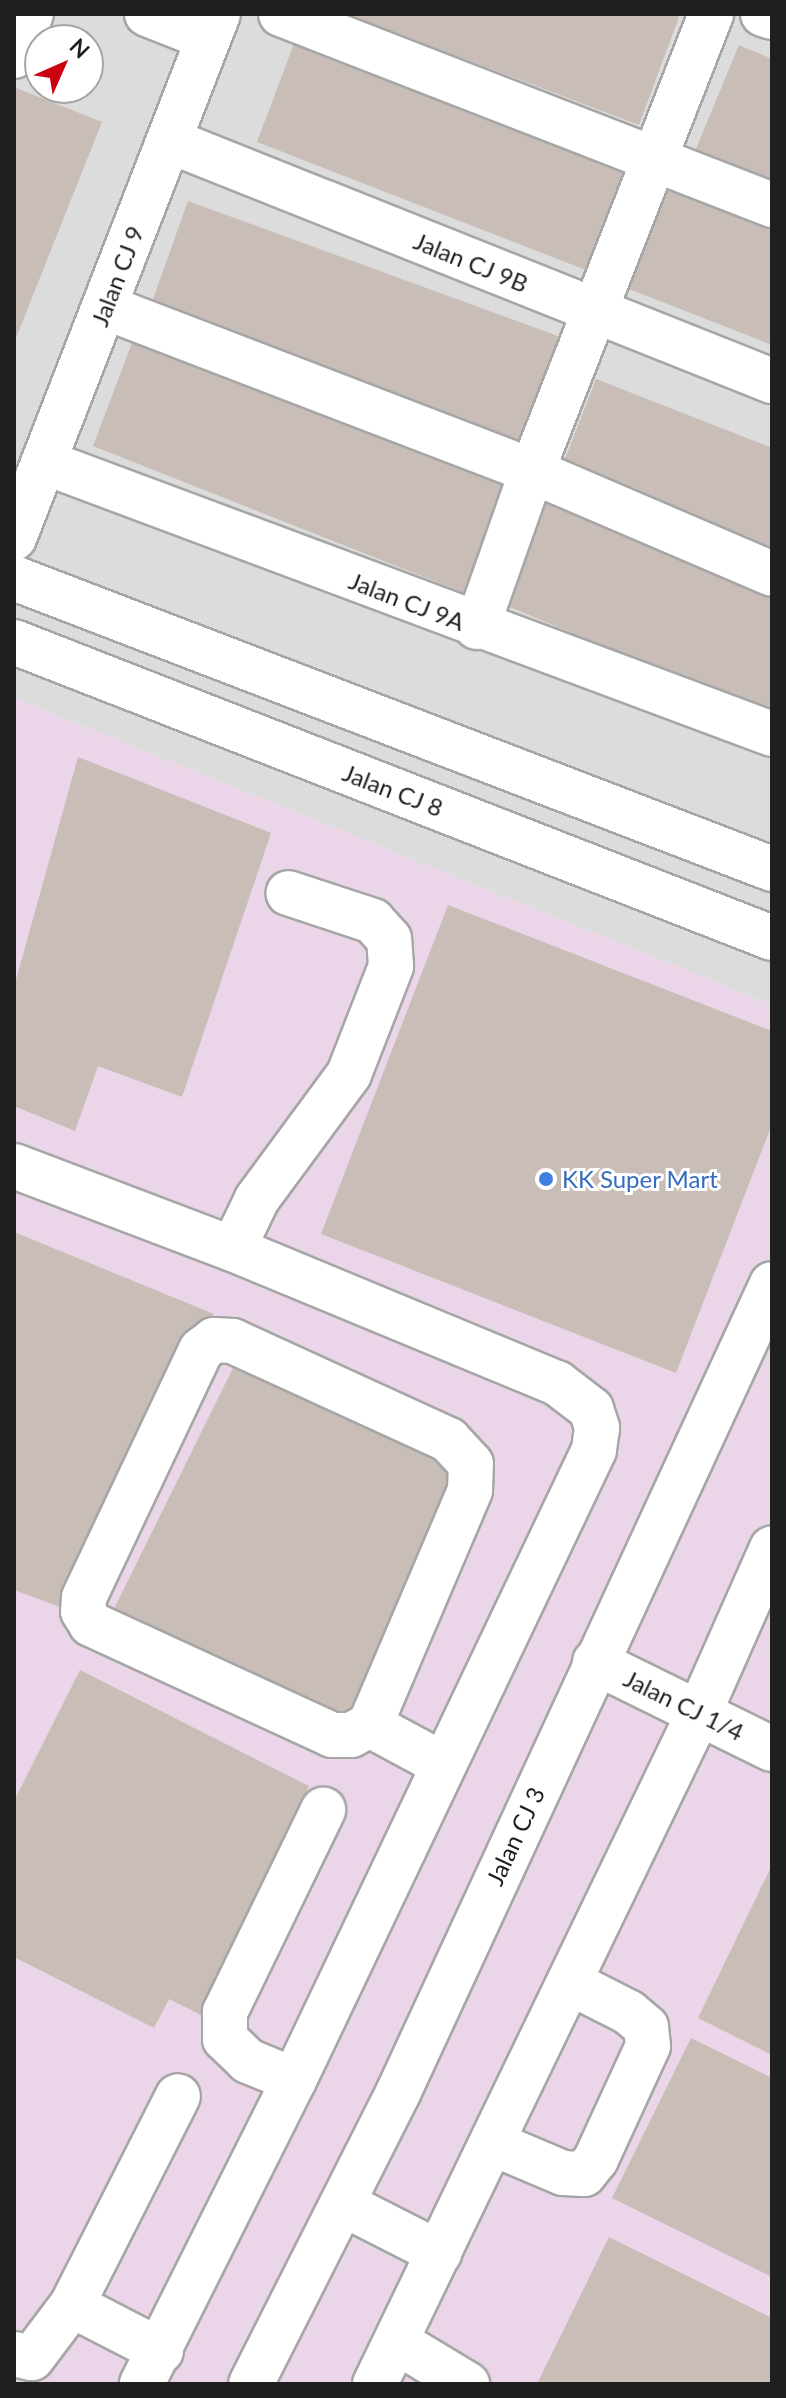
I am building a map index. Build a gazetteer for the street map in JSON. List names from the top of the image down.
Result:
{
  "streets": {
    "street": [
      "Jalan CJ 9B",
      "Jalan CJ 9",
      "Jalan CJ 9A",
      "Jalan CJ 8",
      "Jalan CJ 1/4",
      "Jalan CJ 3"
    ]
  },
  "crossings": [
    ["Jalan CJ 9B", "Jalan CJ 9"],
    ["Jalan CJ 9", "Jalan CJ 9A"],
    ["Jalan CJ 1/4", "Jalan CJ 3"]
  ],
  "places": ["KK Super Mart"],
  "north": "top right"
}
